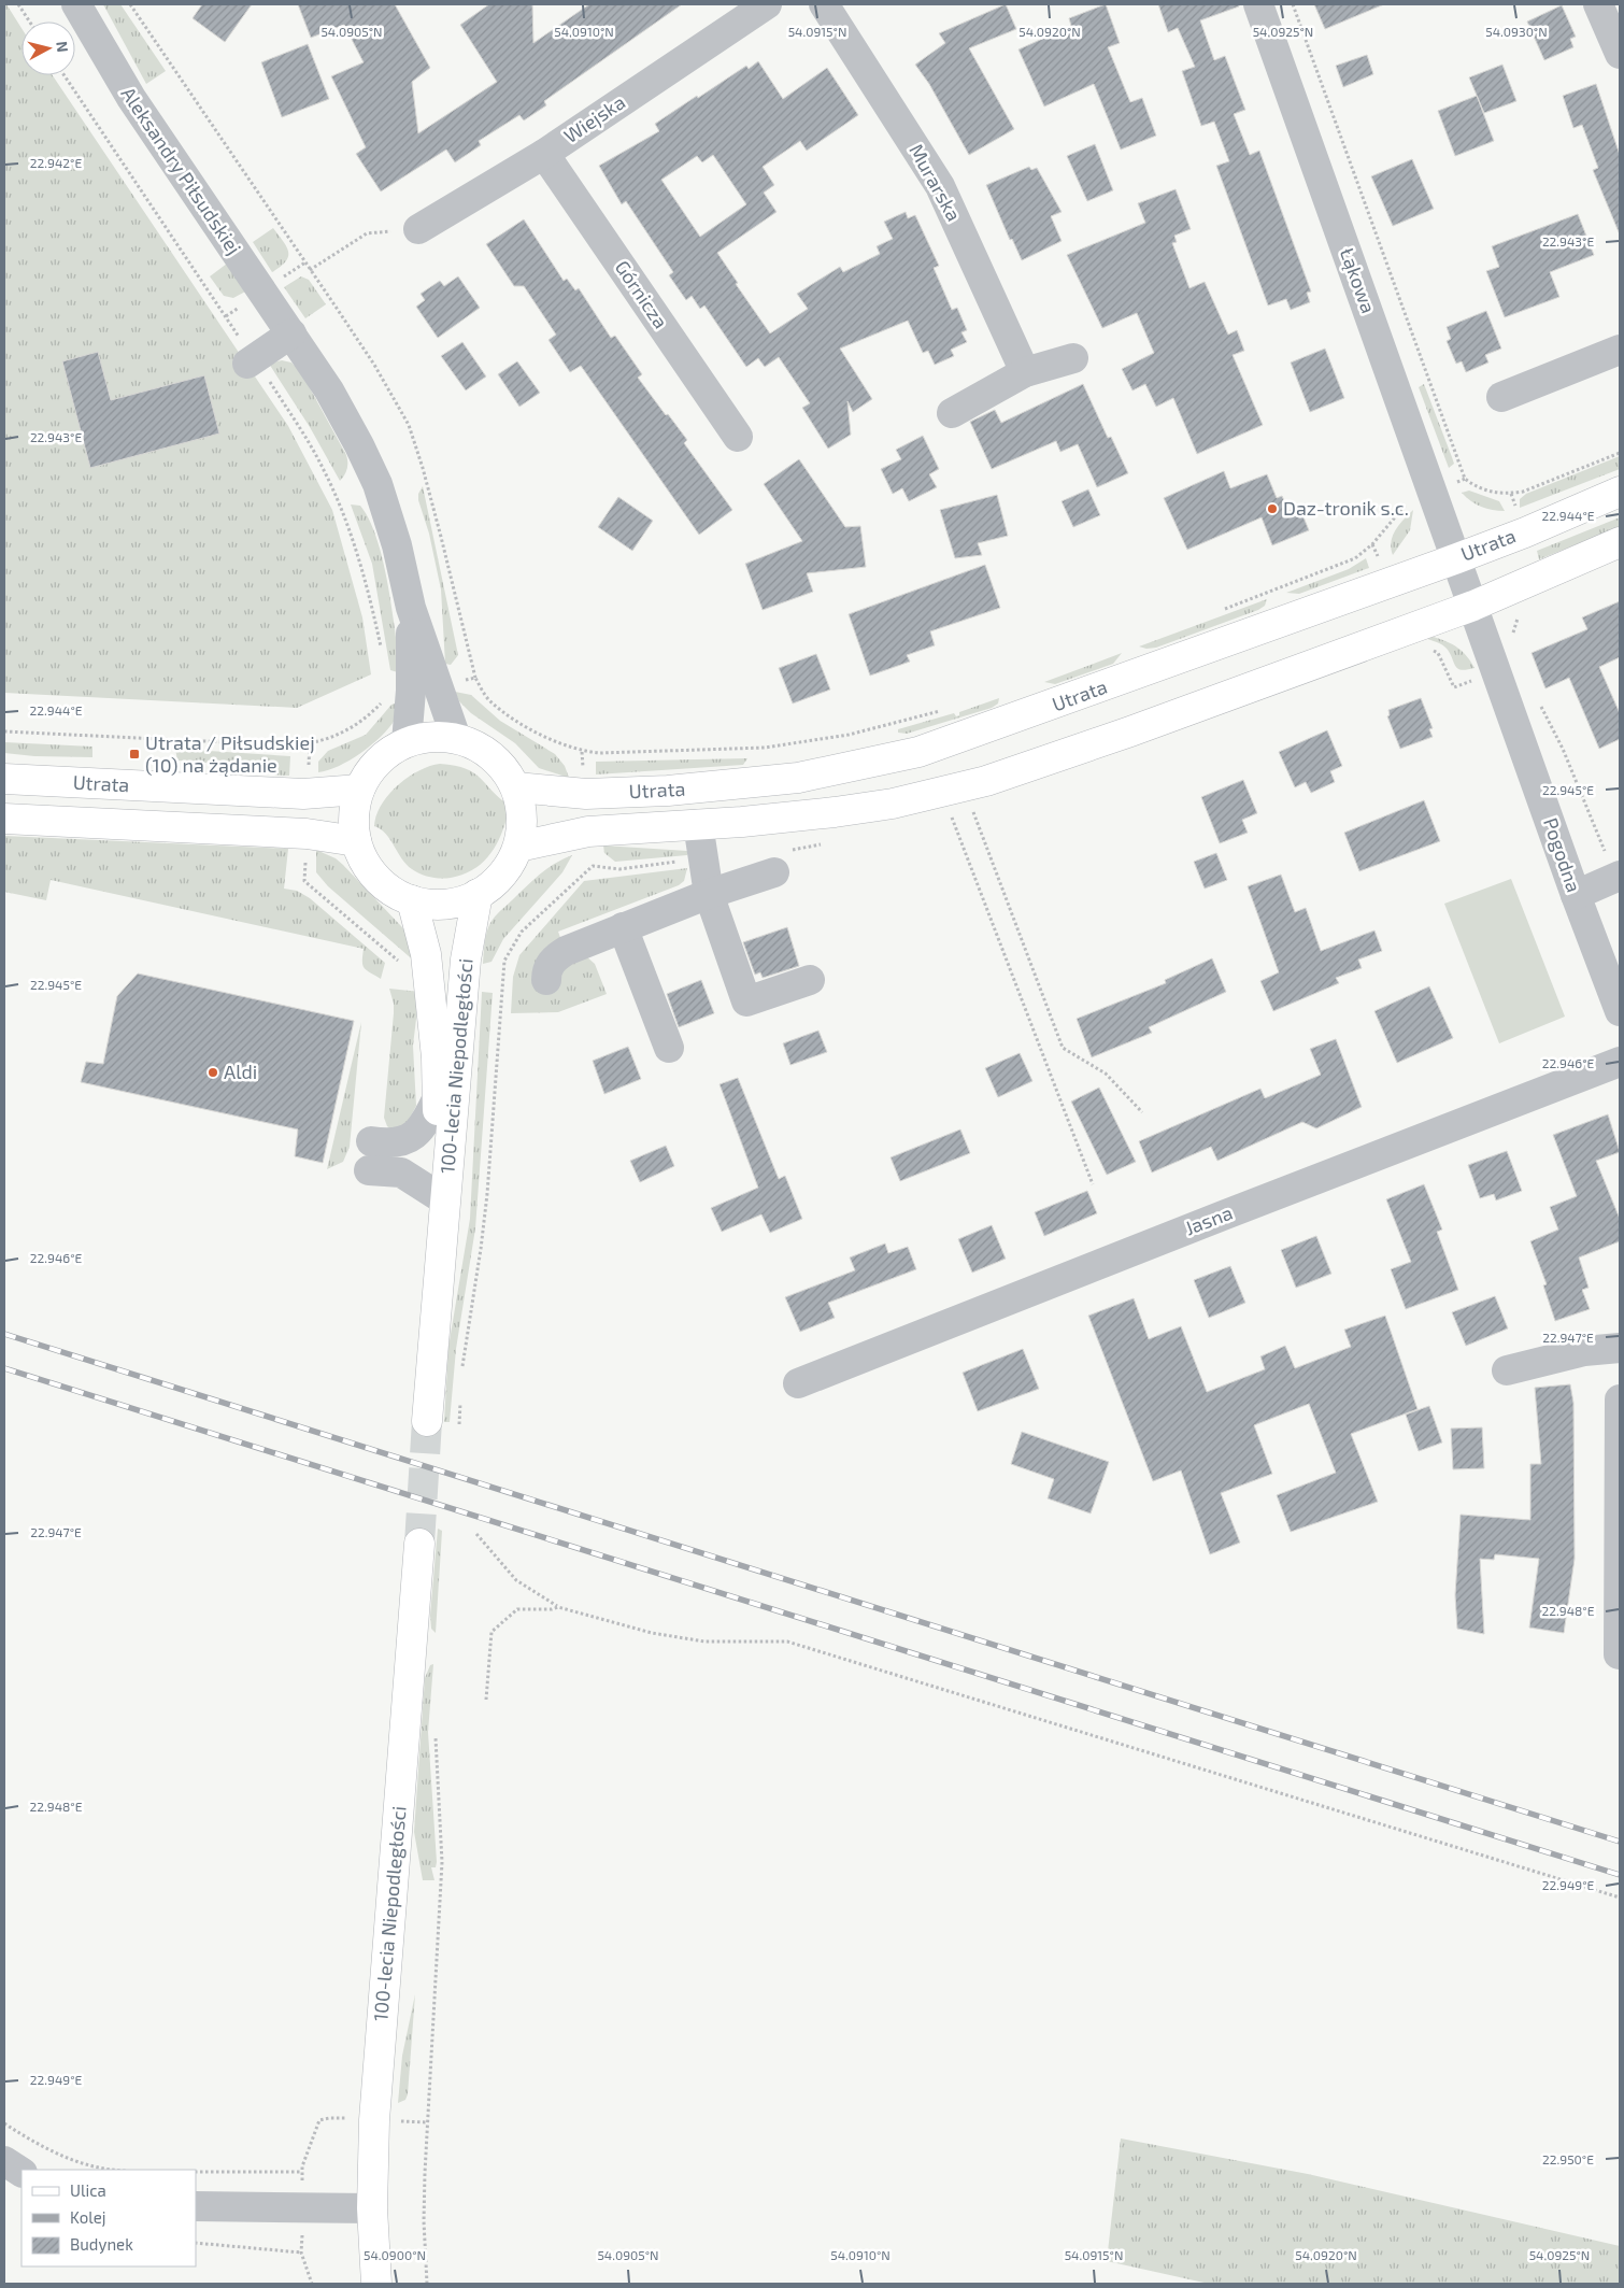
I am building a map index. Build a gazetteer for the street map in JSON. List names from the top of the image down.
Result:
{
  "streets": {
    "main road": ["Utrata", "100-lecia Niepodległości"],
    "street": [
      "Wiejska",
      "Aleksandry Piłsudskiej",
      "Murarska",
      "Łąkowa",
      "Górnicza",
      "Pogodna",
      "Jasna"
    ]
  },
  "crossings": [
    ["Wiejska", "Górnicza"],
    ["Aleksandry Piłsudskiej", "Utrata"],
    ["Aleksandry Piłsudskiej", "100-lecia Niepodległości"],
    ["Łąkowa", "Utrata"],
    ["Łąkowa", "Pogodna"],
    ["Utrata", "Pogodna"],
    ["Utrata", "100-lecia Niepodległości"]
  ],
  "places": {
    "other": ["Daz-tronik s.c.", "Aldi"],
    "transit": ["Utrata / Piłsudskiej (10) na żądanie"]
  },
  "legend": ["Ulica", "Kolej", "Budynek"],
  "north": "right",
  "coordinates": [
    "54.0905°N",
    "54.0910°N",
    "54.0915°N",
    "54.0920°N",
    "54.0925°N",
    "54.0930°N",
    "22.942°E",
    "22.943°E",
    "22.944°E",
    "22.945°E",
    "22.946°E",
    "22.947°E",
    "22.948°E",
    "22.949°E",
    "22.950°E",
    "54.0900°N"
  ]
}
